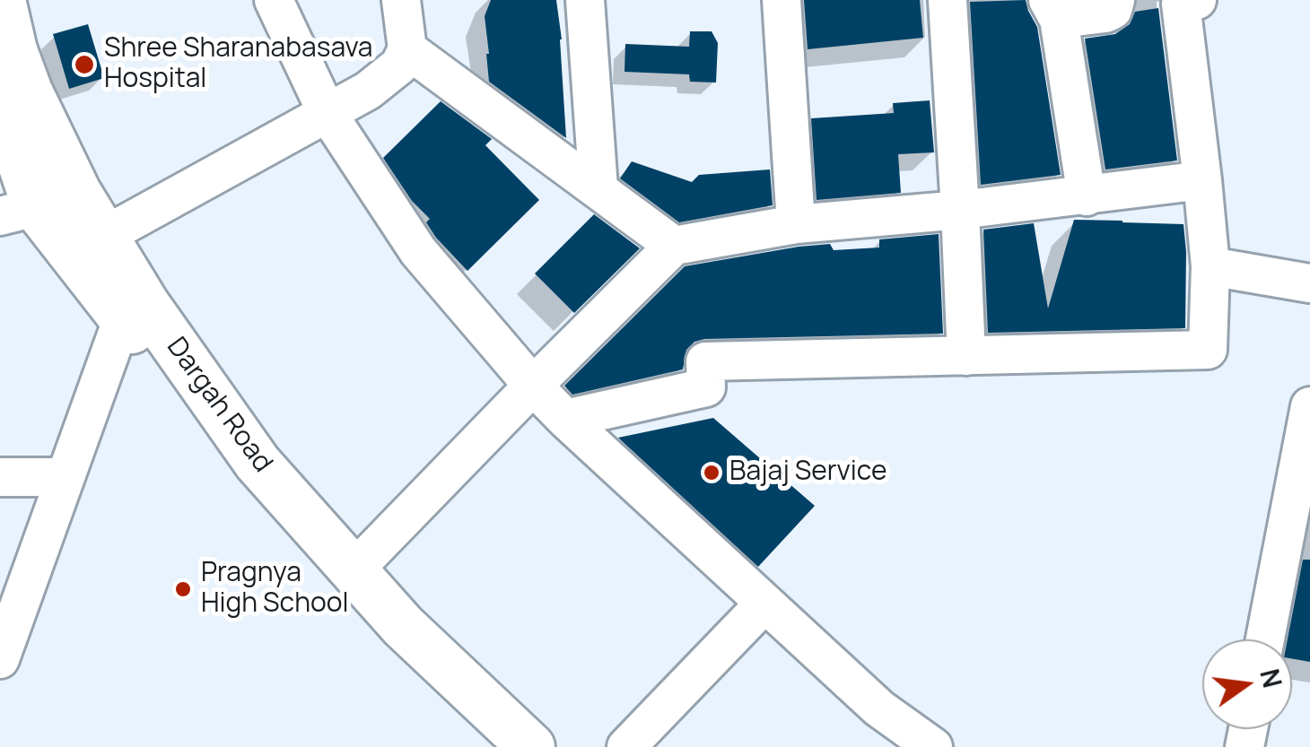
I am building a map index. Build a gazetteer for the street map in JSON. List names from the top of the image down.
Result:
{
  "streets": {
    "main road": ["Dargah Road"]
  },
  "places": ["Shree Sharanabasava Hospital", "Bajaj Service", "Pragnya High School"],
  "north": "right"
}
